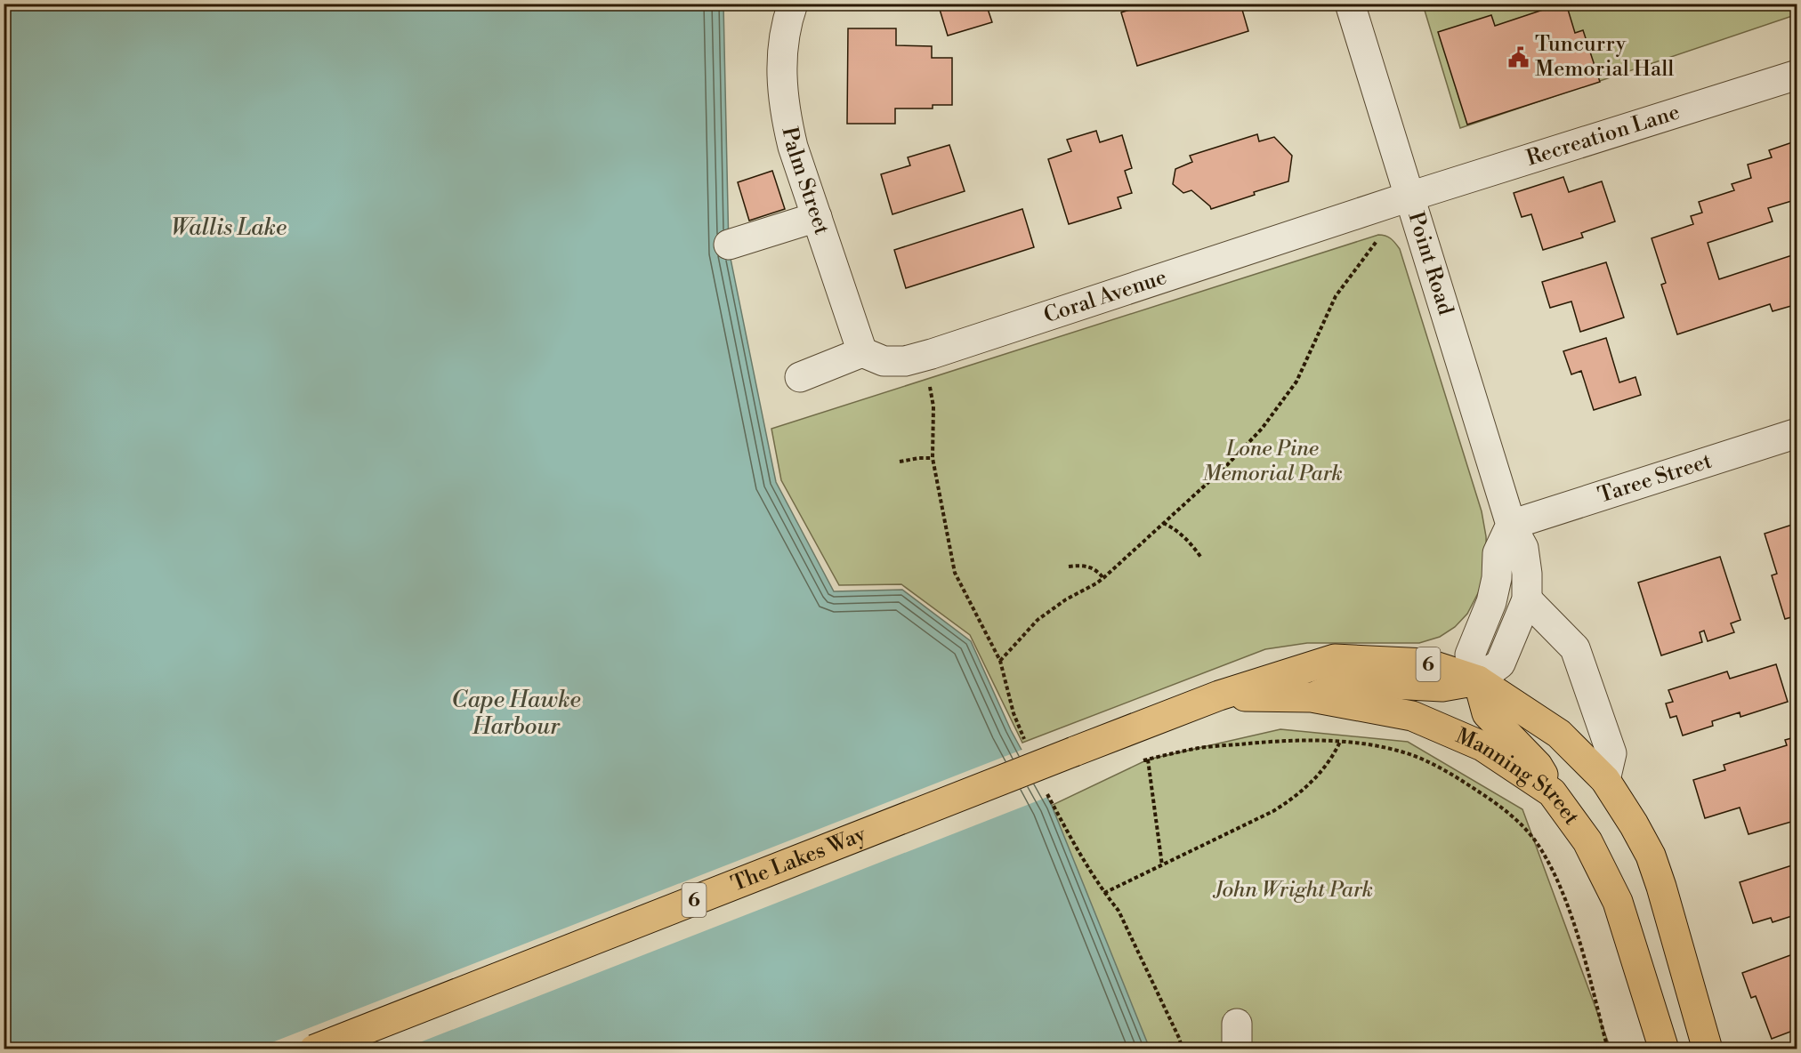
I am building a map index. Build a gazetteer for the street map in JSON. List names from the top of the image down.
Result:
{
  "streets": {
    "main road": ["6", "Manning Street", "The Lakes Way"],
    "street": [
      "Recreation Lane",
      "Palm Street",
      "Point Road",
      "Coral Avenue",
      "Taree Street"
    ]
  },
  "crossings": [
    ["Recreation Lane", "Point Road"],
    ["Recreation Lane", "Coral Avenue"],
    ["Palm Street", "Coral Avenue"],
    ["Point Road", "Coral Avenue"],
    ["Point Road", "Taree Street"],
    ["Point Road", "Manning Street"],
    ["Manning Street", "The Lakes Way"]
  ],
  "water": ["Wallis Lake", "Cape Hawke Harbour"],
  "parks": ["Lone Pine Memorial Park", "John Wright Park"],
  "places": {
    "public building": ["Tuncurry Memorial Hall"]
  }
}
